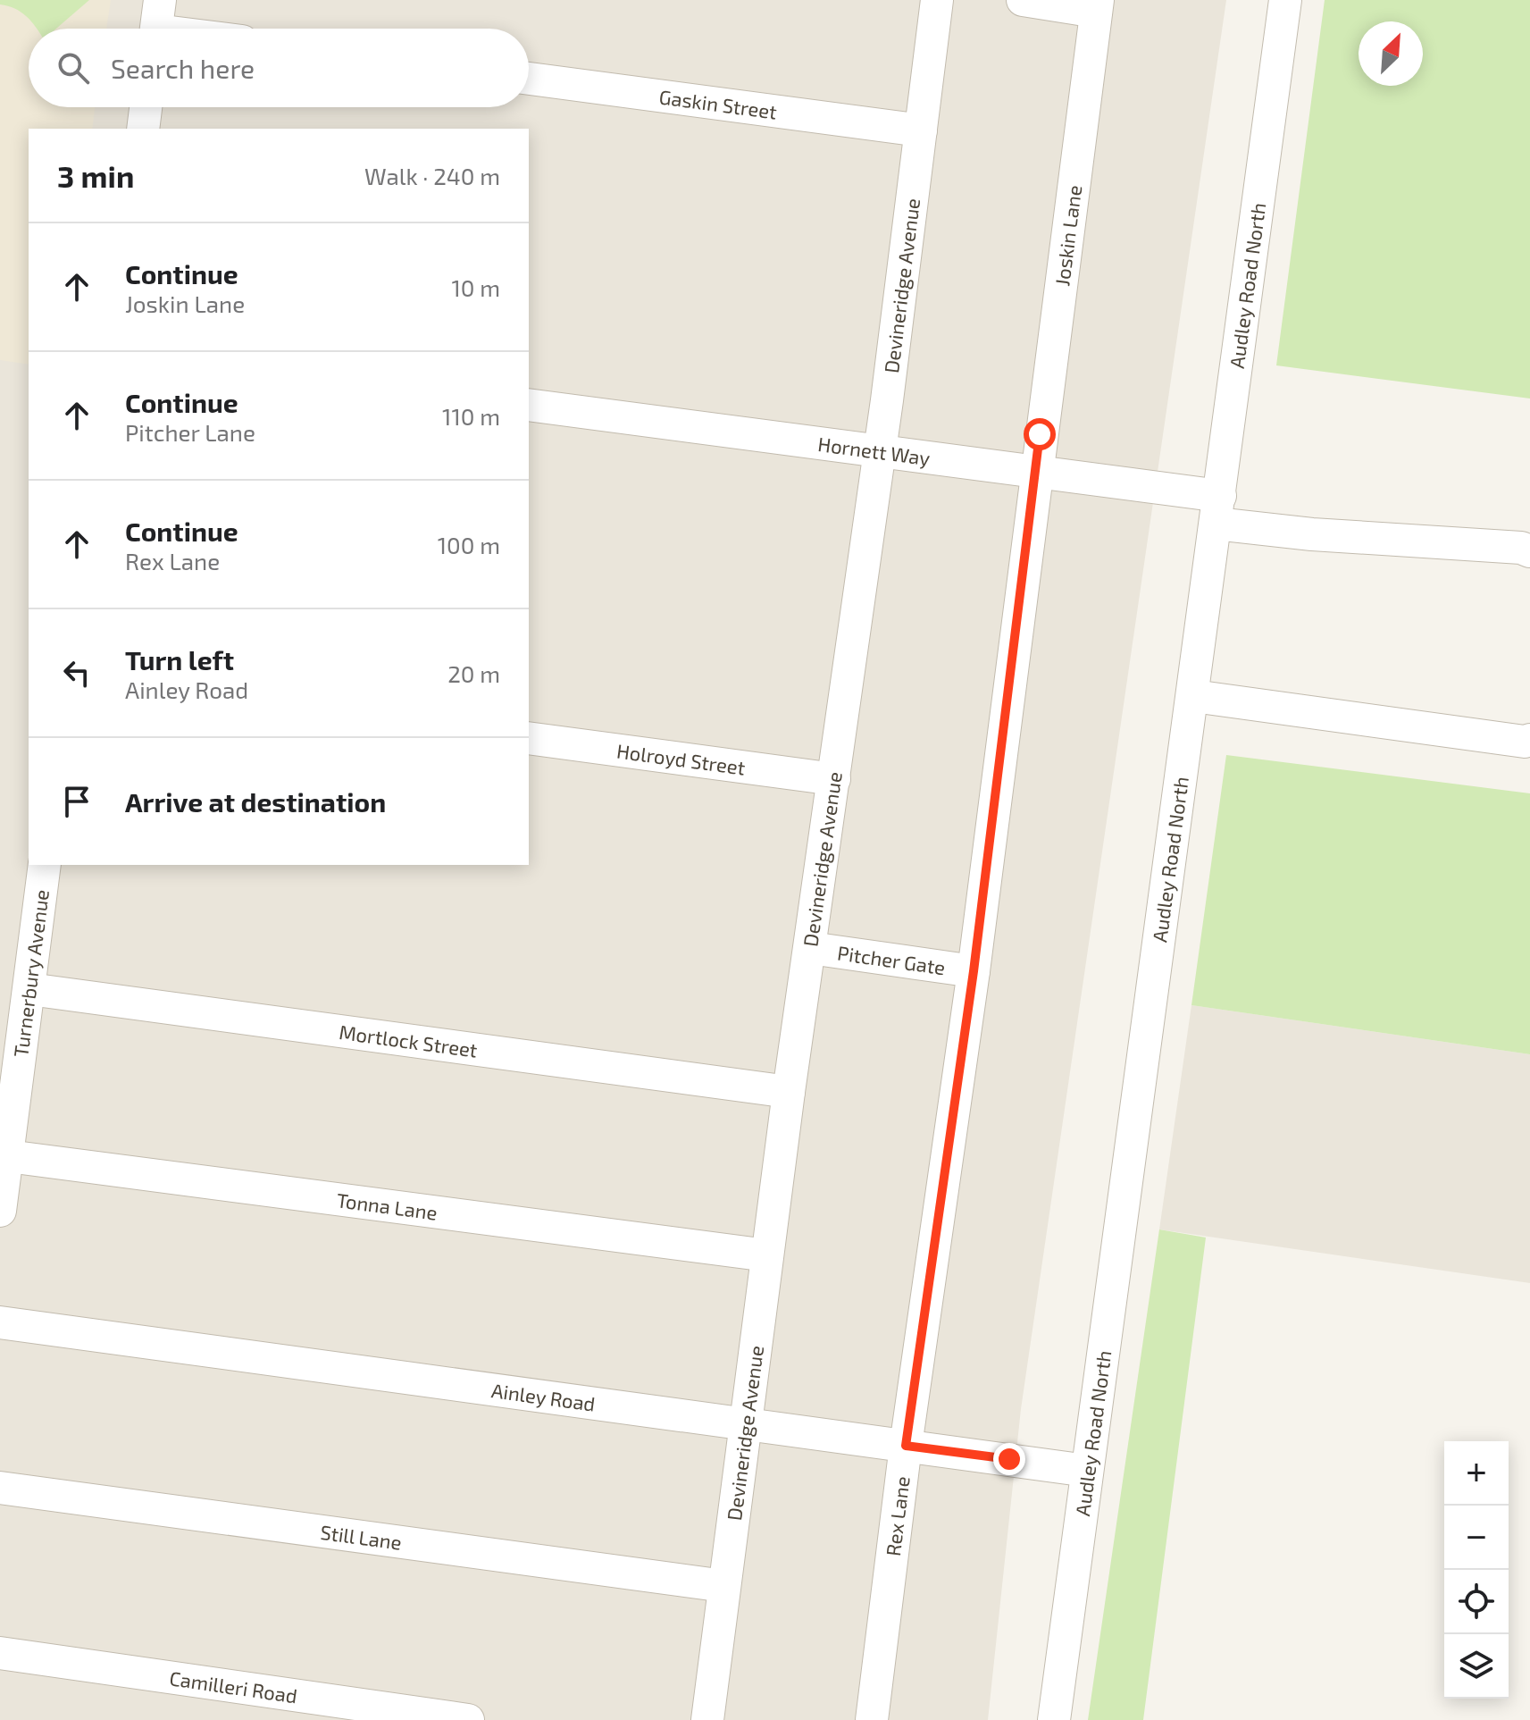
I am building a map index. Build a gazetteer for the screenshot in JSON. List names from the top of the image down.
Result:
{
  "streets": {
    "street": [
      "Gaskin Street",
      "Joskin Lane",
      "Audley Road North",
      "Devineridge Avenue",
      "Hornett Way",
      "Holroyd Street",
      "Pitcher Gate",
      "Turnerbury Avenue",
      "Mortlock Street",
      "Tonna Lane",
      "Ainley Road",
      "Rex Lane",
      "Still Lane",
      "Camilleri Road"
    ]
  },
  "crossings": [
    ["Gaskin Street", "Devineridge Avenue"],
    ["Joskin Lane", "Hornett Way"],
    ["Joskin Lane", "Pitcher Gate"],
    ["Joskin Lane", "Rex Lane"],
    ["Audley Road North", "Hornett Way"],
    ["Audley Road North", "Ainley Road"],
    ["Devineridge Avenue", "Hornett Way"],
    ["Devineridge Avenue", "Holroyd Street"],
    ["Devineridge Avenue", "Pitcher Gate"],
    ["Devineridge Avenue", "Mortlock Street"],
    ["Devineridge Avenue", "Tonna Lane"],
    ["Devineridge Avenue", "Ainley Road"],
    ["Devineridge Avenue", "Still Lane"],
    ["Pitcher Gate", "Rex Lane"],
    ["Turnerbury Avenue", "Mortlock Street"],
    ["Turnerbury Avenue", "Tonna Lane"],
    ["Ainley Road", "Rex Lane"]
  ],
  "north": "top right",
  "page": {
    "search": "Search here",
    "heading": ["3 min", "Walk · 240 m"],
    "list": [
      ["Continue", "Joskin Lane", "10 m"],
      ["Continue", "Pitcher Lane", "110 m"],
      ["Continue", "Rex Lane", "100 m"],
      ["Turn left", "Ainley Road", "20 m"],
      "Arrive at destination"
    ],
    "map_buttons": ["+", "−"]
  }
}
